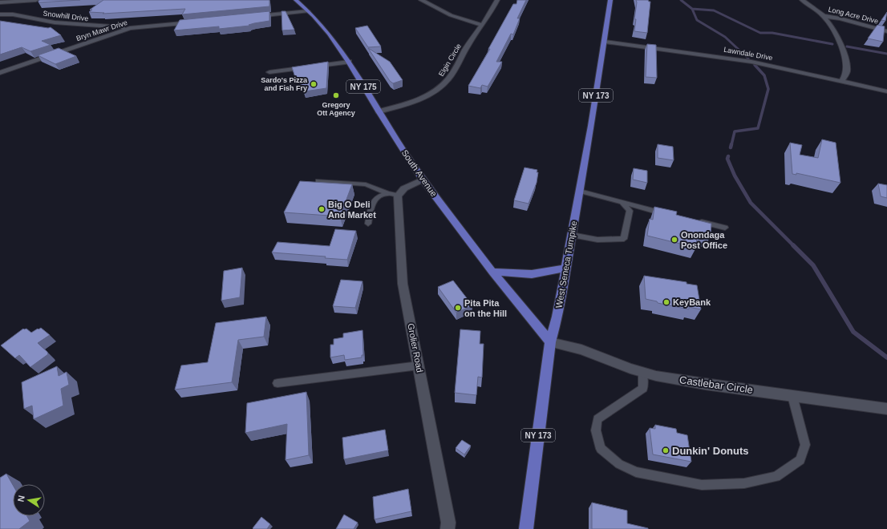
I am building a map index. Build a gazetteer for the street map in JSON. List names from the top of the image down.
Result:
{
  "streets": {
    "main road": [
      "NY 175",
      "NY 173",
      "South Avenue",
      "West Seneca Turnpike"
    ],
    "street": [
      "Long Acre Drive",
      "Snowhill Drive",
      "Bryn Mawr Drive",
      "Lawndale Drive",
      "Elgin Circle",
      "Grolier Road",
      "Castlebar Circle"
    ]
  },
  "crossings": [
    ["Snowhill Drive", "Bryn Mawr Drive"],
    ["Lawndale Drive", "West Seneca Turnpike"],
    ["Elgin Circle", "South Avenue"],
    ["South Avenue", "West Seneca Turnpike"],
    ["South Avenue", "Castlebar Circle"],
    ["West Seneca Turnpike", "Castlebar Circle"]
  ],
  "places": [
    "Sardo's Pizza and Fish Fry",
    "Gregory Ott Agency",
    "Big O Deli And Market",
    "Onondaga Post Office",
    "KeyBank",
    "Pita Pita on the Hill",
    "Dunkin' Donuts"
  ],
  "north": "left"
}
